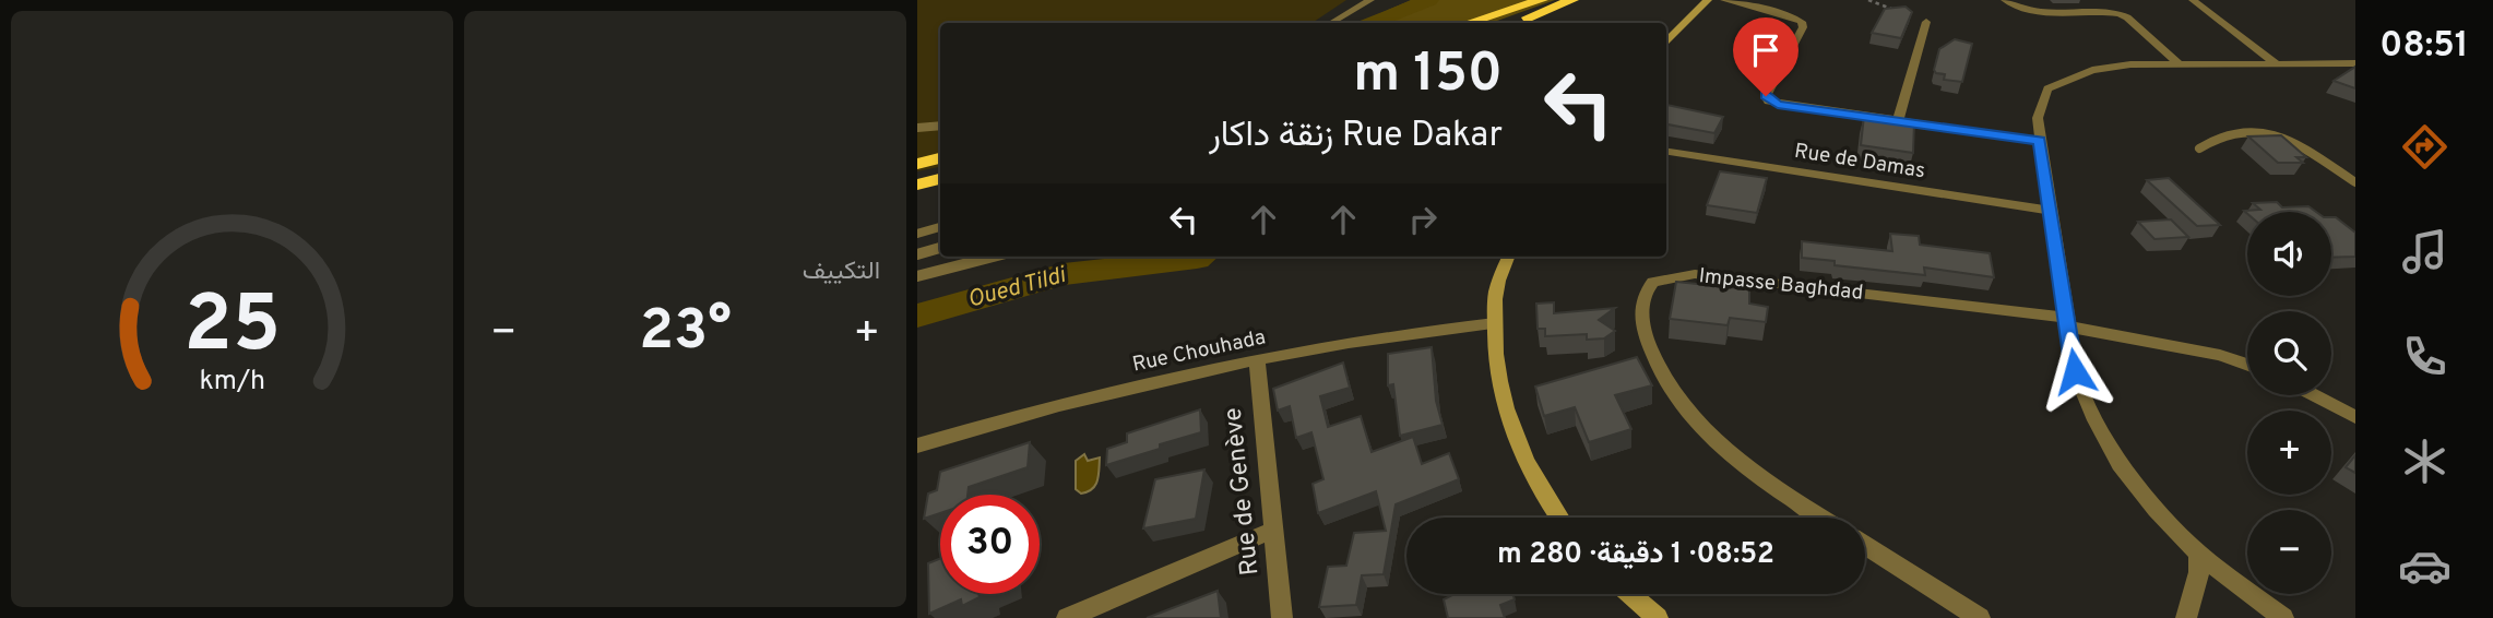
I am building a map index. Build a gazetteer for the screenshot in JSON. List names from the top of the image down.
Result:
{
  "streets": {
    "street": [
      "Rue de Damas",
      "Impasse Baghdad",
      "Rue Chouhada",
      "Rue de Genève"
    ]
  },
  "crossings": [
    ["Rue Chouhada", "Rue de Genève"]
  ],
  "water": ["Oued Tildi"],
  "page": {
    "tabs": "08:51",
    "tile": "التكييف",
    "turn": ["150 m", "Rue Dakar زنقة داكار"],
    "map_buttons": ["+", "−"],
    "heat": ["−", "23°", "+"],
    "limit": "30",
    "trip": "08:52 · 1 دقيقة · 280 m",
    "gauge": ["25", "km/h"]
  }
}
